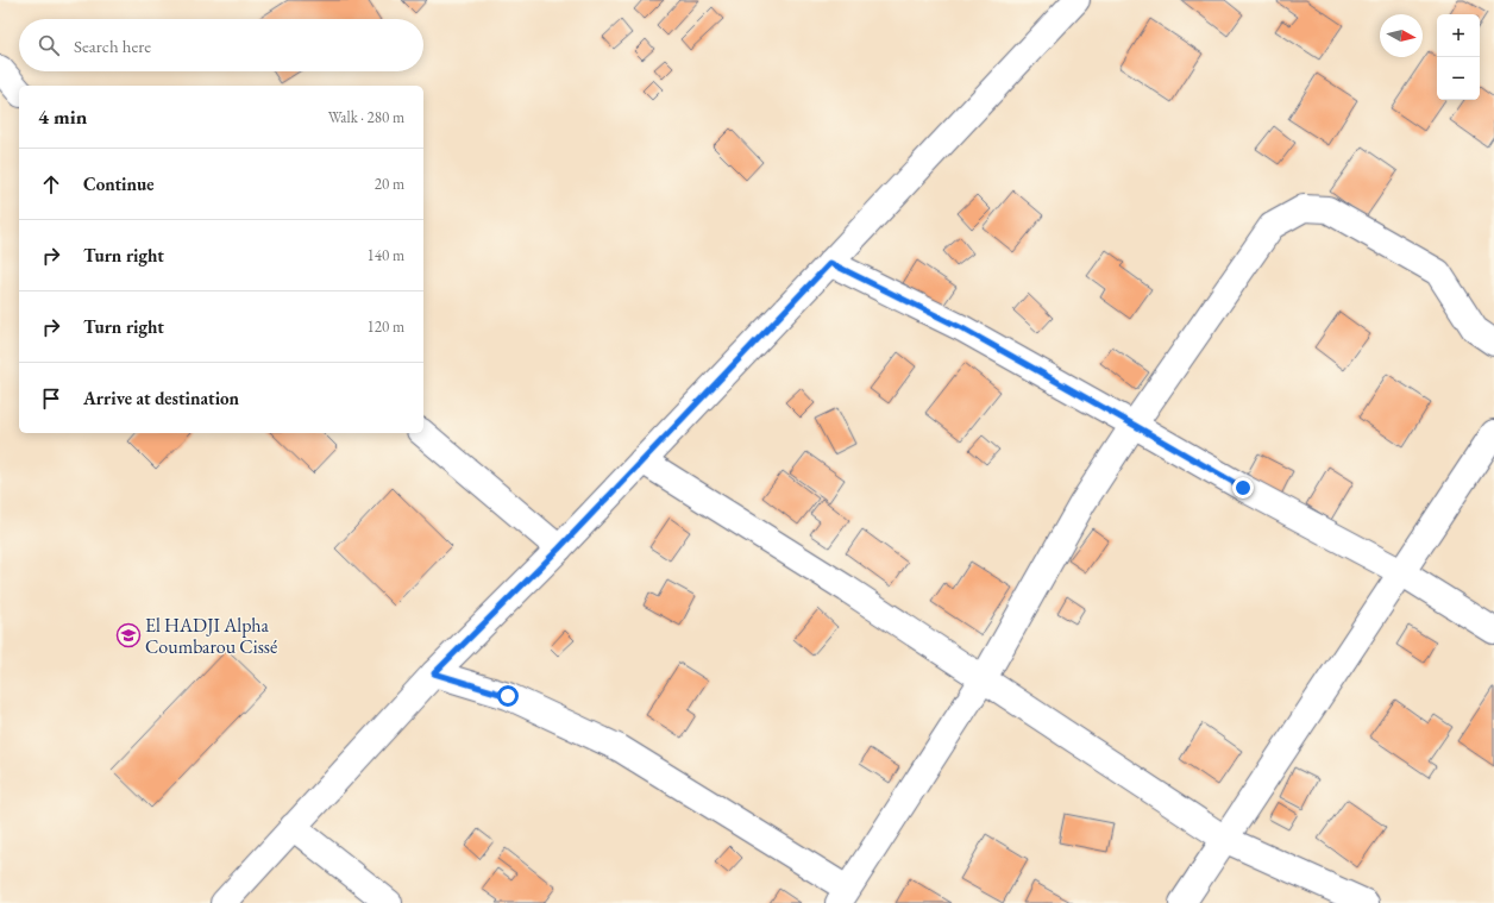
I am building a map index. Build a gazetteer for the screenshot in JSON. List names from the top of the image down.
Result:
{
  "places": {
    "school or university": ["El HADJI Alpha Coumbarou Cissé"]
  },
  "north": "right",
  "page": {
    "map_buttons": ["+", "−"],
    "search": "Search here",
    "heading": ["4 min", "Walk · 280 m"],
    "list": [
      ["Continue", "20 m"],
      ["Turn right", "140 m"],
      ["Turn right", "120 m"],
      "Arrive at destination"
    ]
  }
}
